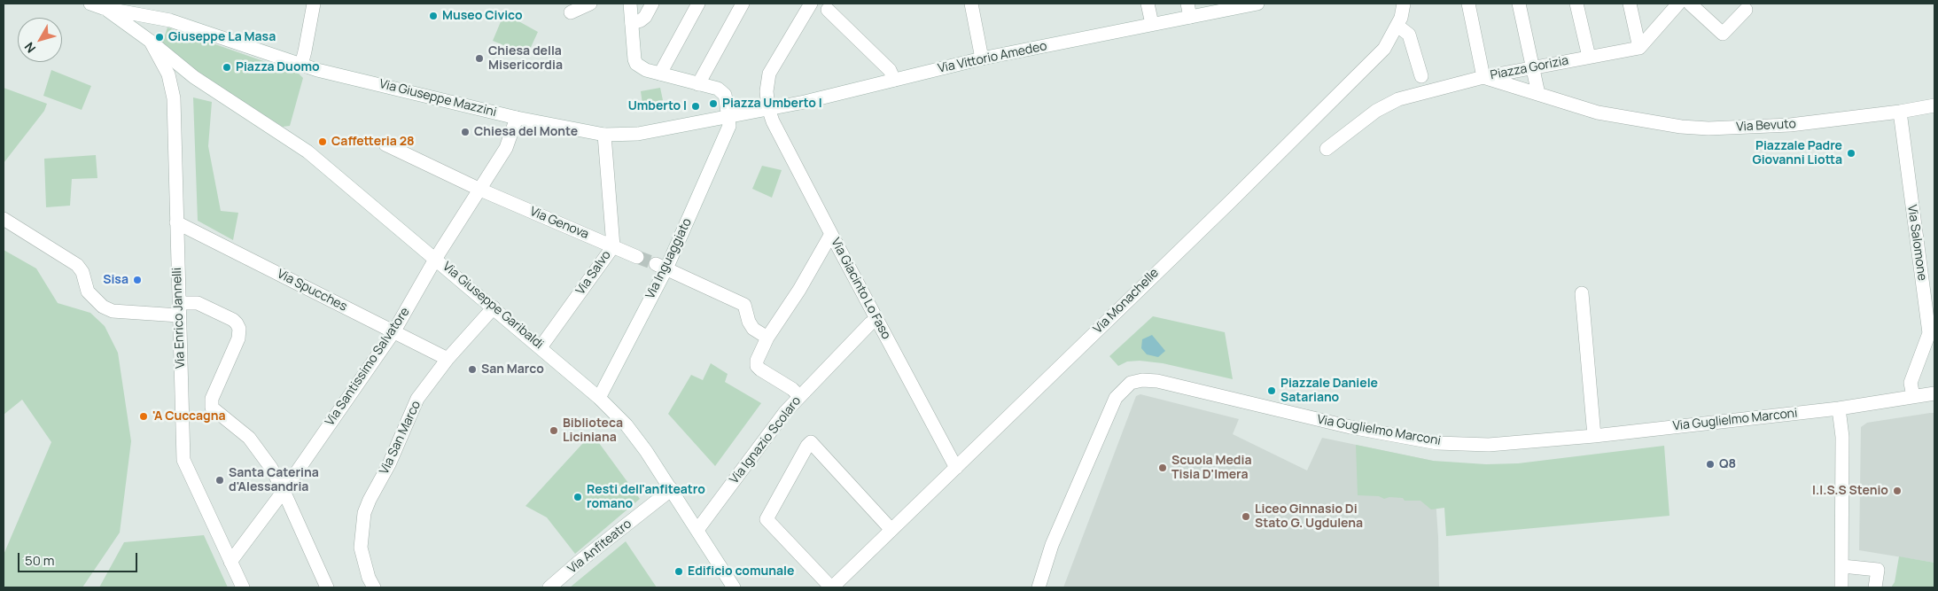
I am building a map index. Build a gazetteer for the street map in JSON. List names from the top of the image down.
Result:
{
  "streets": {
    "street": [
      "Via Vittorio Amedeo",
      "Piazza Gorizia",
      "Via Giuseppe Mazzini",
      "Via Bevuto",
      "Via Genova",
      "Via Salomone",
      "Via Inguaggiato",
      "Via Salvo",
      "Via Giacinto Lo Faso",
      "Via Spucches",
      "Via Monachelle",
      "Via Giuseppe Garibaldi",
      "Via Enrico Jannelli",
      "Via Santissimo Salvatore",
      "Via Guglielmo Marconi",
      "Via San Marco",
      "Via Ignazio Scolaro",
      "Via Anfiteatro"
    ]
  },
  "crossings": [
    ["Via Vittorio Amedeo", "Via Giuseppe Mazzini"],
    ["Via Vittorio Amedeo", "Via Inguaggiato"],
    ["Via Vittorio Amedeo", "Via Giacinto Lo Faso"],
    ["Piazza Gorizia", "Via Bevuto"],
    ["Via Giuseppe Mazzini", "Via Inguaggiato"],
    ["Via Giuseppe Mazzini", "Via Salvo"],
    ["Via Giuseppe Mazzini", "Via Giuseppe Garibaldi"],
    ["Via Giuseppe Mazzini", "Via Santissimo Salvatore"],
    ["Via Bevuto", "Via Salomone"],
    ["Via Genova", "Via Salvo"],
    ["Via Genova", "Via Santissimo Salvatore"],
    ["Via Salomone", "Via Guglielmo Marconi"],
    ["Via Inguaggiato", "Via Giuseppe Garibaldi"],
    ["Via Salvo", "Via Giuseppe Garibaldi"],
    ["Via Giacinto Lo Faso", "Via Monachelle"],
    ["Via Giacinto Lo Faso", "Via Ignazio Scolaro"],
    ["Via Spucches", "Via Enrico Jannelli"],
    ["Via Spucches", "Via Santissimo Salvatore"],
    ["Via Spucches", "Via San Marco"],
    ["Via Giuseppe Garibaldi", "Via Enrico Jannelli"],
    ["Via Giuseppe Garibaldi", "Via Santissimo Salvatore"],
    ["Via Giuseppe Garibaldi", "Via San Marco"],
    ["Via Giuseppe Garibaldi", "Via Ignazio Scolaro"],
    ["Via Giuseppe Garibaldi", "Via Anfiteatro"],
    ["Via Enrico Jannelli", "Via Santissimo Salvatore"]
  ],
  "places": [
    "Museo Civico",
    "Giuseppe La Masa",
    "Chiesa della Misericordia",
    "Piazza Duomo",
    "Piazza Umberto I",
    "Umberto I",
    "Chiesa del Monte",
    "Caffetteria 28",
    "Piazzale Padre Giovanni Liotta",
    "Sisa",
    "San Marco",
    "Piazzale Daniele Satariano",
    "'A Cuccagna",
    "Biblioteca Liciniana",
    "Q8",
    "Scuola Media Tisia D'Imera",
    "Santa Caterina d'Alessandria",
    "I.I.S.S Stenio",
    "Resti dell'anfiteatro romano",
    "Liceo Ginnasio Di Stato G. Ugdulena",
    "Edificio comunale"
  ],
  "scale_bar": "50 m",
  "north": "bottom left"
}
